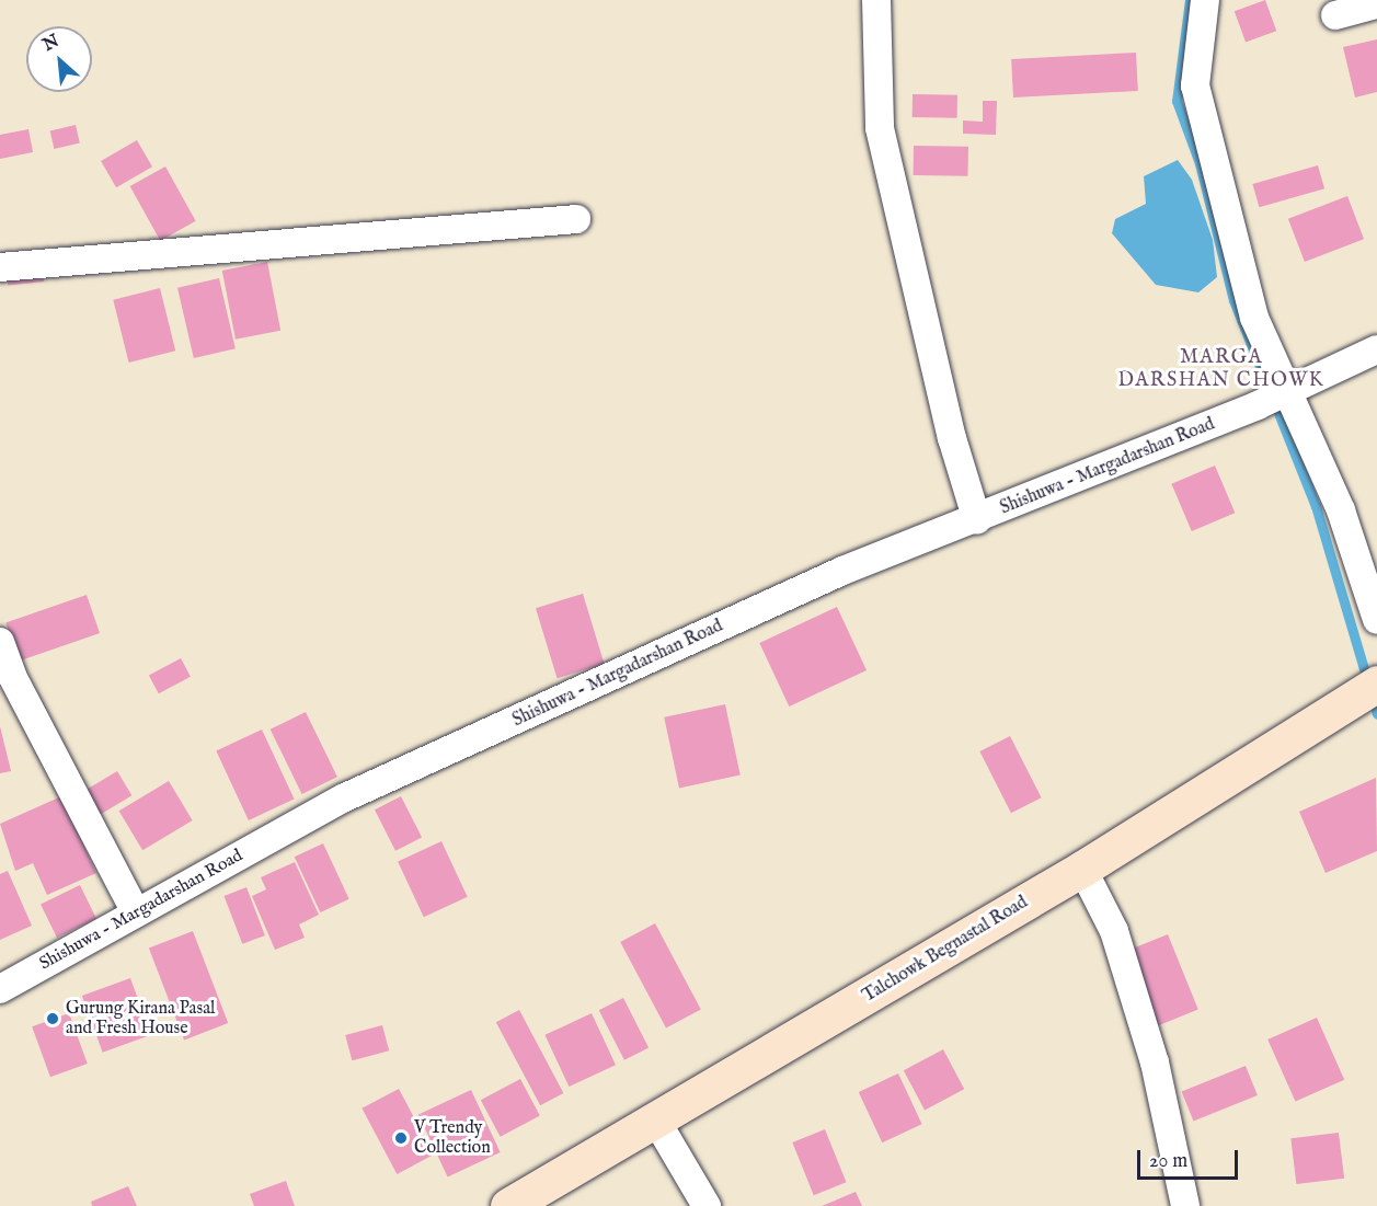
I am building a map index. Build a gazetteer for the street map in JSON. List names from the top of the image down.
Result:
{
  "streets": {
    "main road": ["Talchowk Begnastal Road"],
    "street": ["Shishuwa - Margadarshan Road"]
  },
  "districts": ["MARGA DARSHAN CHOWK"],
  "places": ["Gurung Kirana Pasal and Fresh House", "V Trendy Collection"],
  "scale_bar": "20 m",
  "north": "top left"
}
